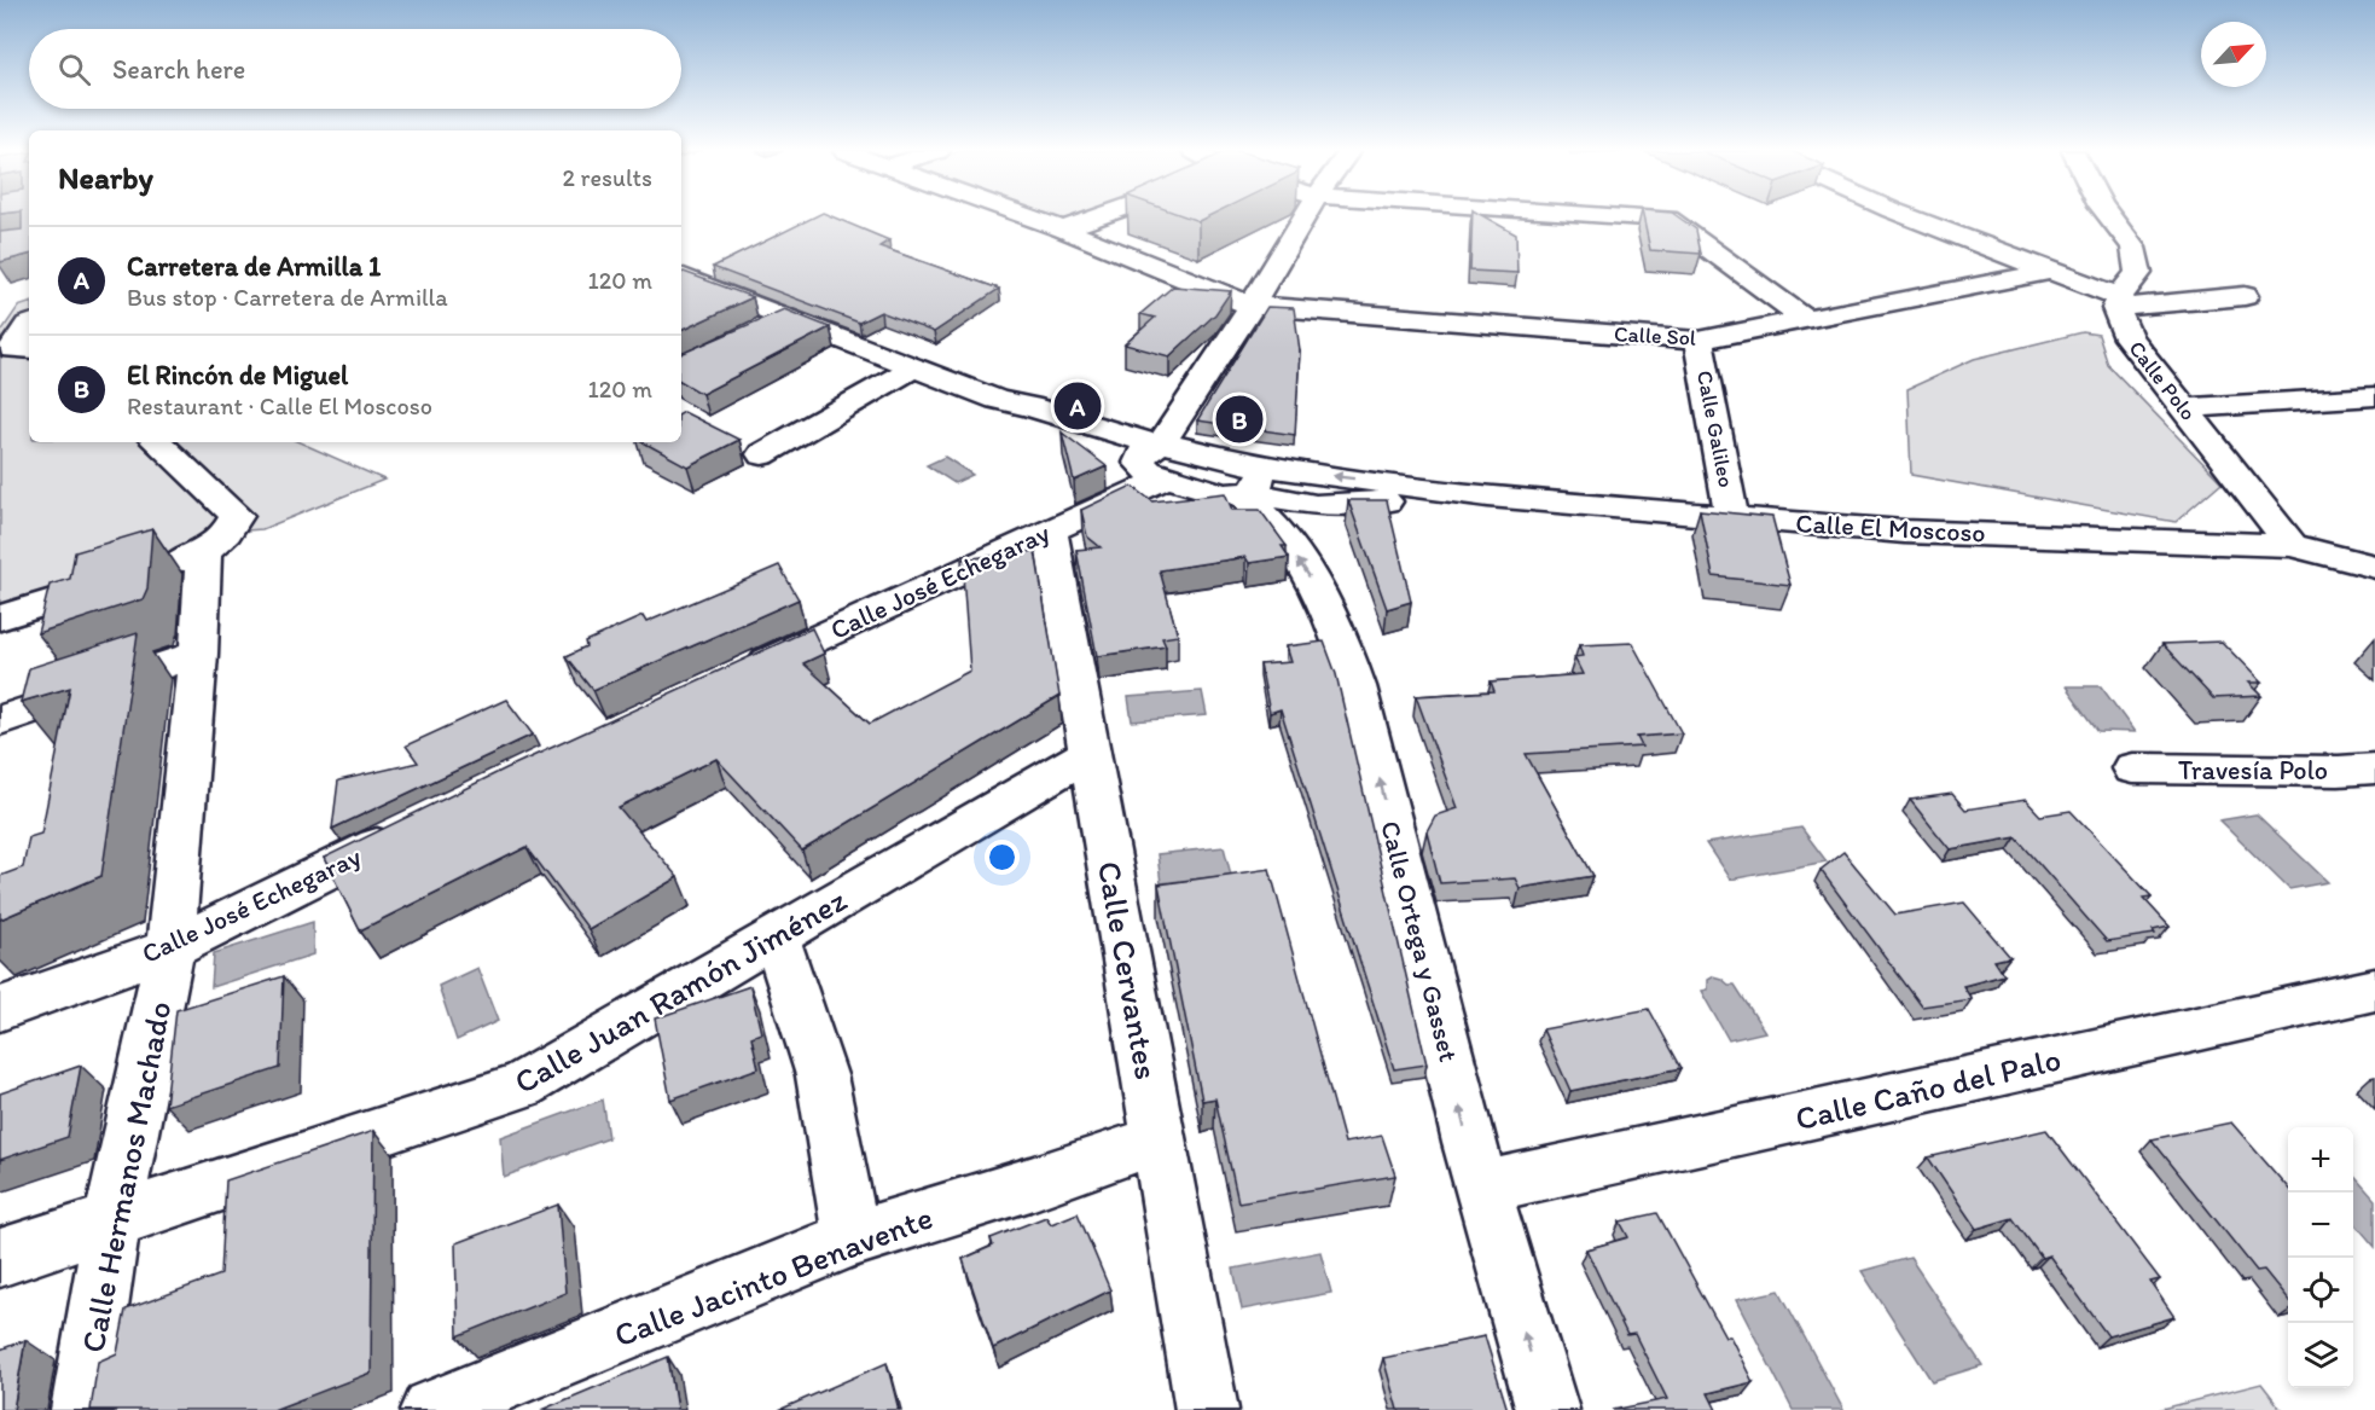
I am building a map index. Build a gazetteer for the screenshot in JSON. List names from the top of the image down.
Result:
{
  "streets": {
    "street": [
      "Calle Sol",
      "Calle Polo",
      "Calle Galileo",
      "Calle El Moscoso",
      "Calle José Echegaray",
      "Travesía Polo",
      "Calle Ortega y Gasset",
      "Calle Cervantes",
      "Calle Juan Ramón Jiménez",
      "Calle Caño del Palo",
      "Calle Hermanos Machado",
      "Calle Jacinto Benavente"
    ]
  },
  "crossings": [
    ["Calle Sol", "Calle Galileo"],
    ["Calle Polo", "Calle El Moscoso"],
    ["Calle Galileo", "Calle El Moscoso"],
    ["Calle El Moscoso", "Calle José Echegaray"],
    ["Calle El Moscoso", "Calle Ortega y Gasset"],
    ["Calle José Echegaray", "Calle Cervantes"],
    ["Calle José Echegaray", "Calle Hermanos Machado"],
    ["Calle Ortega y Gasset", "Calle Caño del Palo"],
    ["Calle Cervantes", "Calle Juan Ramón Jiménez"],
    ["Calle Cervantes", "Calle Jacinto Benavente"],
    ["Calle Juan Ramón Jiménez", "Calle Hermanos Machado"]
  ],
  "one_way": ["Calle Ortega y Gasset"],
  "north": "top right",
  "page": {
    "search": "Search here",
    "heading": ["Nearby", "2 results"],
    "list": [
      {
        "mark": "A",
        "name": "Carretera de Armilla 1",
        "note": "Bus stop · Carretera de Armilla",
        "value": "120 m"
      },
      {
        "mark": "B",
        "name": "El Rincón de Miguel",
        "note": "Restaurant · Calle El Moscoso",
        "value": "120 m"
      }
    ],
    "pins": ["A", "B"],
    "map_buttons": ["+", "−"]
  }
}
